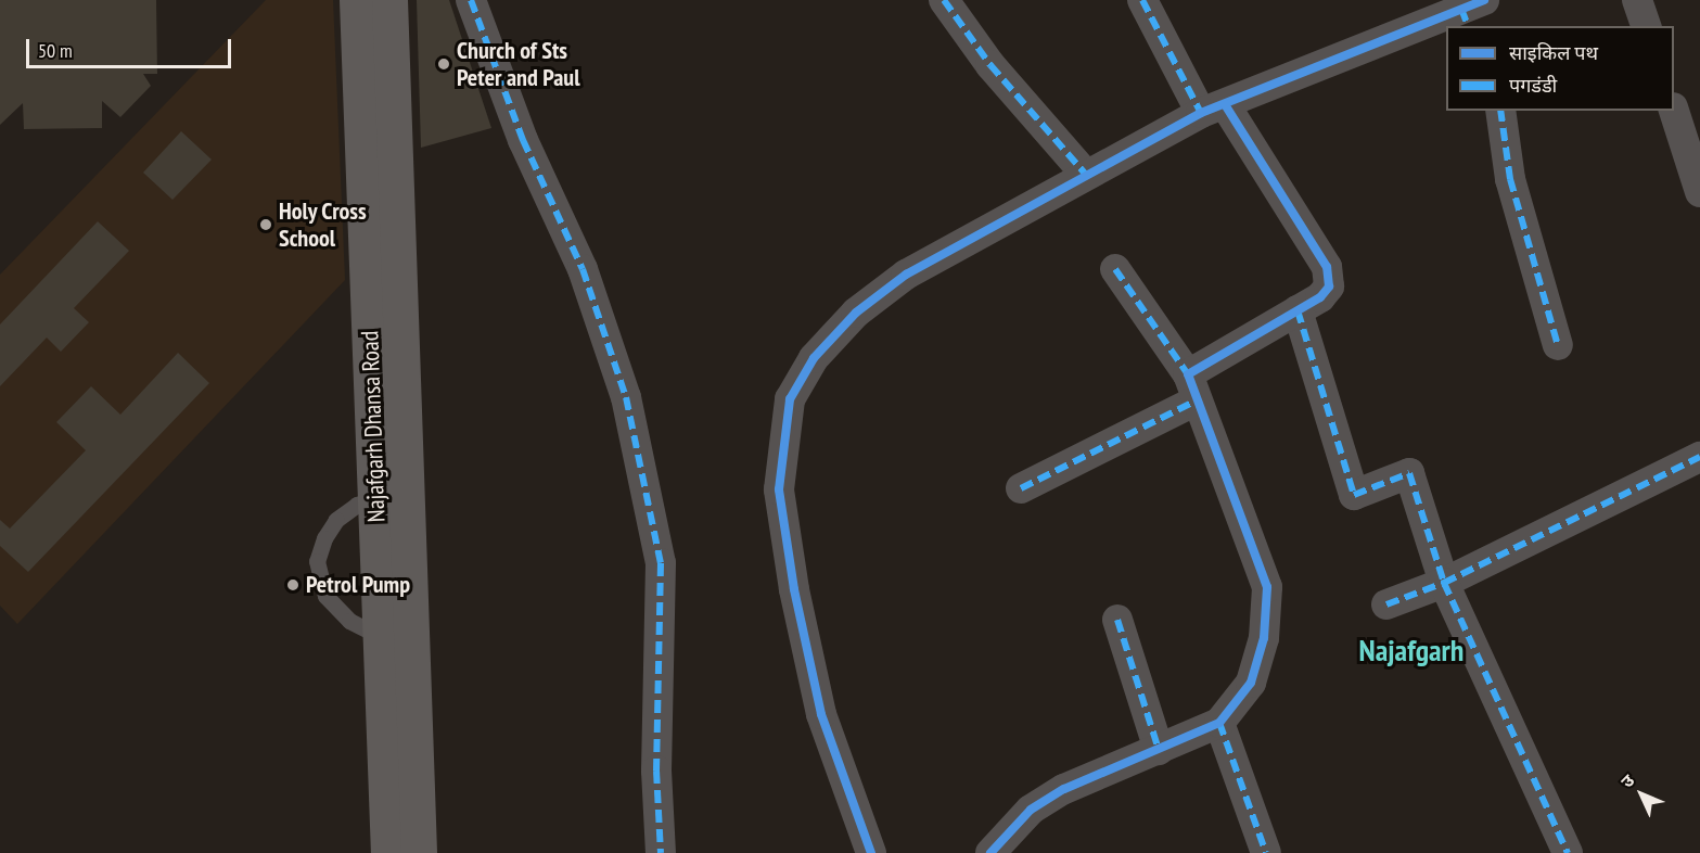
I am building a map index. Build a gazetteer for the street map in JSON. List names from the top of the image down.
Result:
{
  "streets": {
    "main road": ["Najafgarh Dhansa Road"]
  },
  "districts": ["Najafgarh"],
  "places": ["Church of Sts Peter and Paul", "Holy Cross School", "Petrol Pump"],
  "legend": ["साइकिल पथ", "पगडंडी"],
  "scale_bar": "50 m",
  "north": "top left"
}
